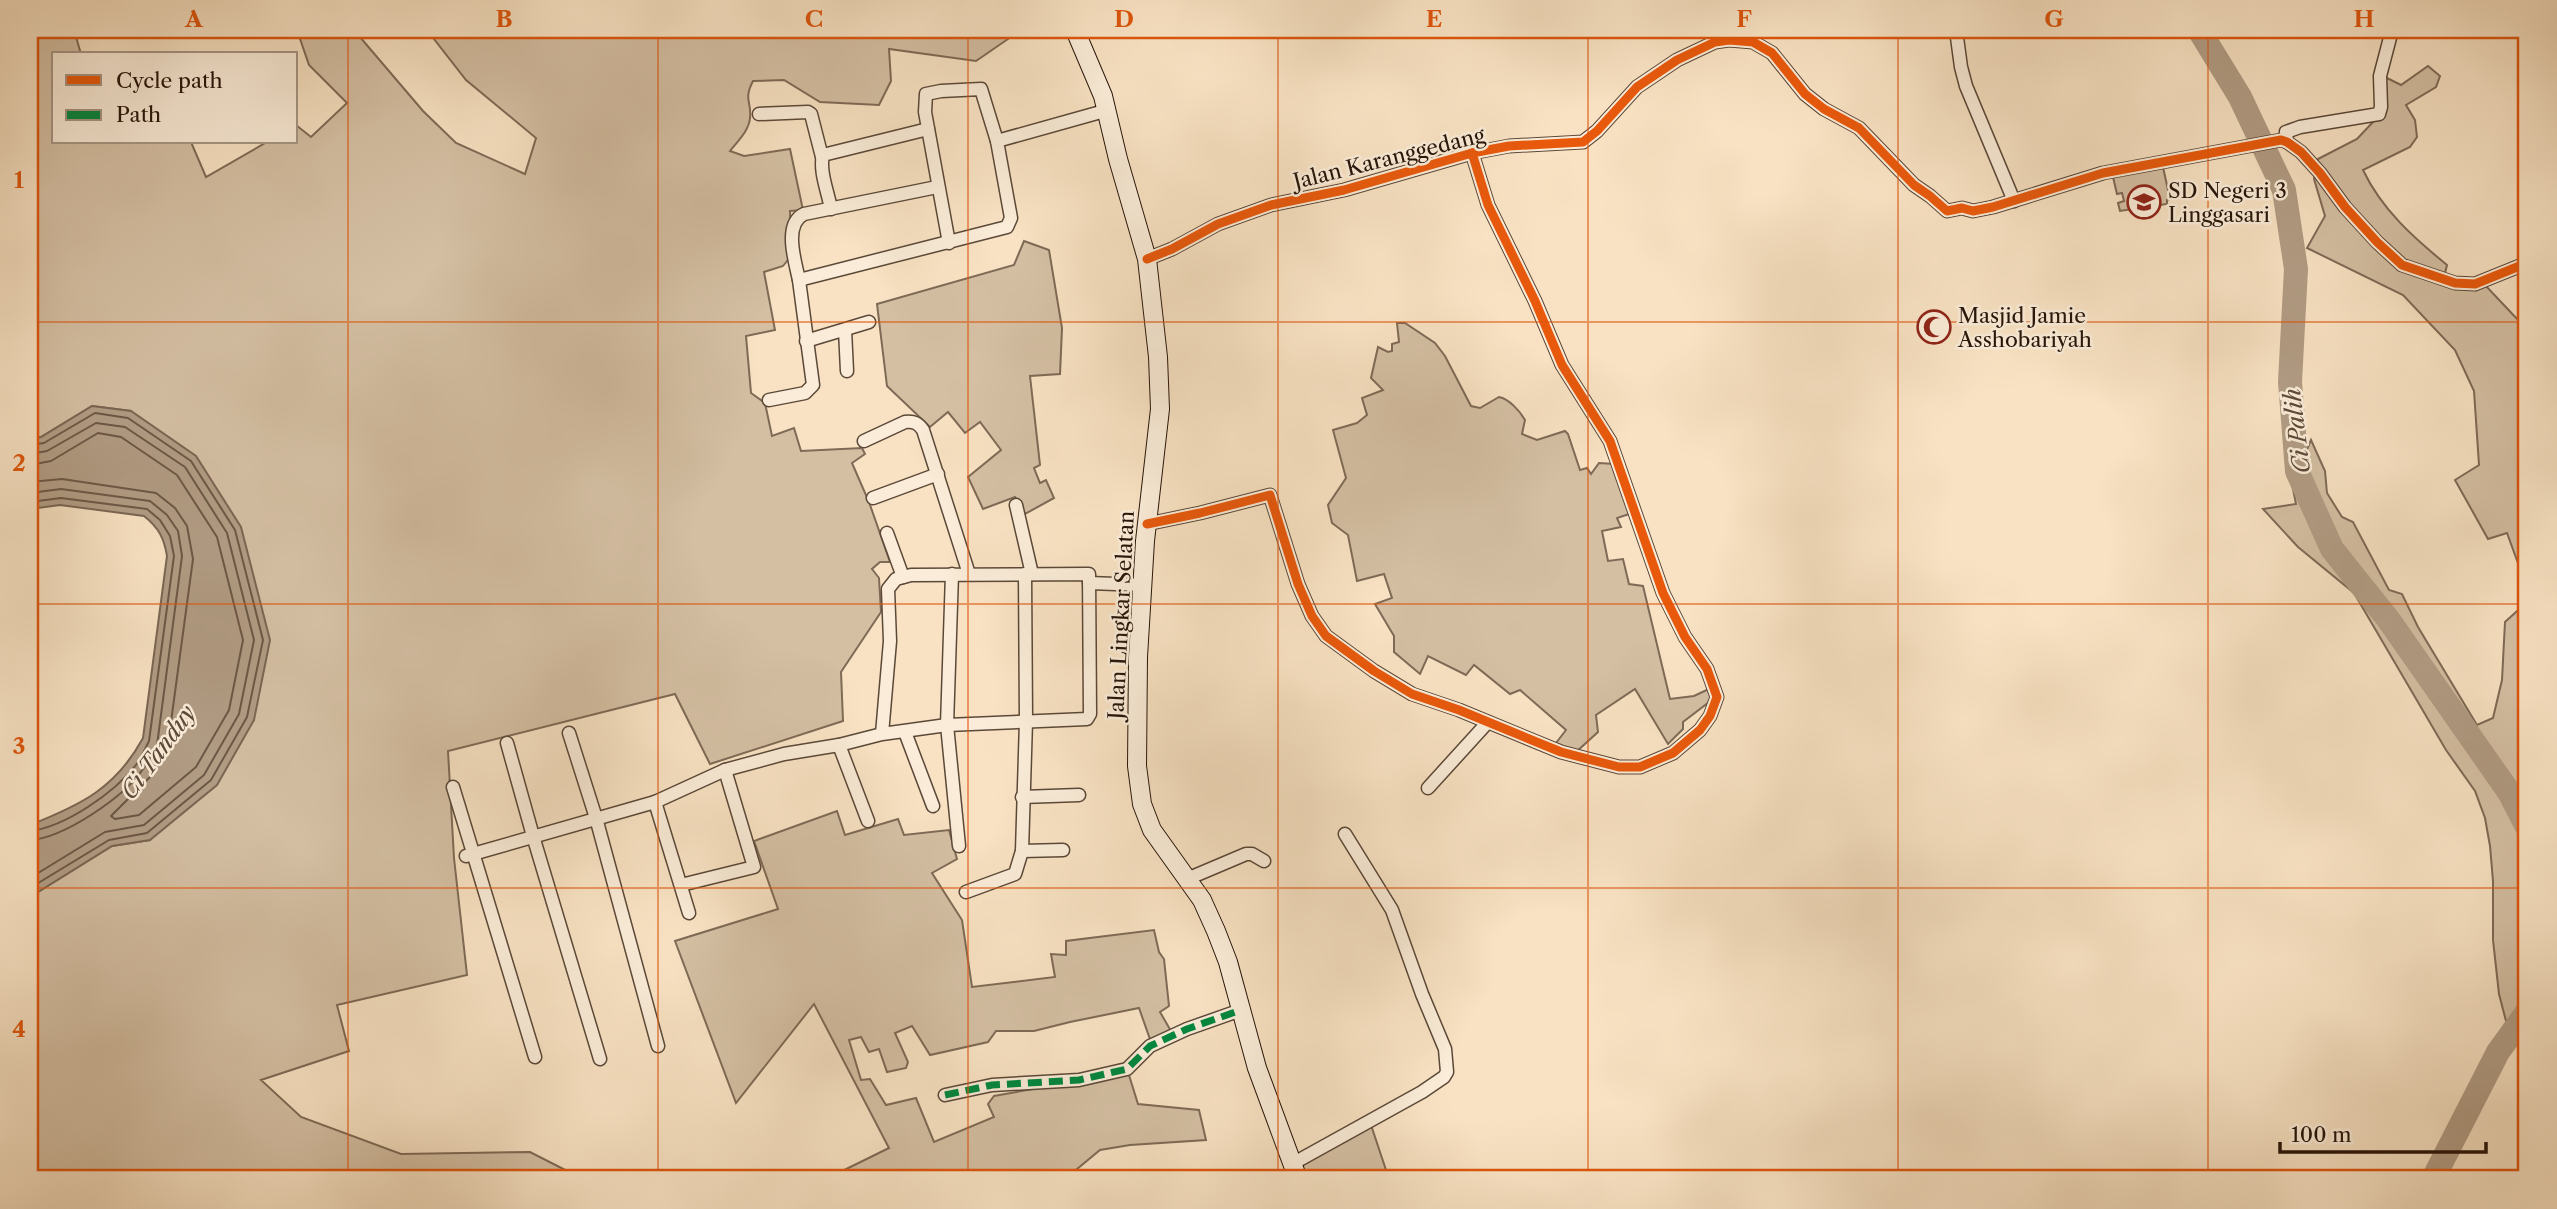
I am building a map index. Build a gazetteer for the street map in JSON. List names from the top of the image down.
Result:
{
  "streets": {
    "street": ["Jalan Karanggedang", "Jalan Lingkar Selatan"]
  },
  "crossings": [
    ["Jalan Karanggedang", "Jalan Lingkar Selatan"]
  ],
  "water": ["Ci Palih", "Ci Tanduy"],
  "places": {
    "school or university": ["SD Negeri 3 Linggasari"],
    "mosque": ["Masjid Jamie Asshobariyah"]
  },
  "legend": ["Cycle path", "Path"],
  "scale_bar": "100 m",
  "grid": {
    "columns": [
      "A",
      "B",
      "C",
      "D",
      "E",
      "F",
      "G",
      "H"
    ],
    "rows": [
      "1",
      "2",
      "3",
      "4"
    ]
  }
}
